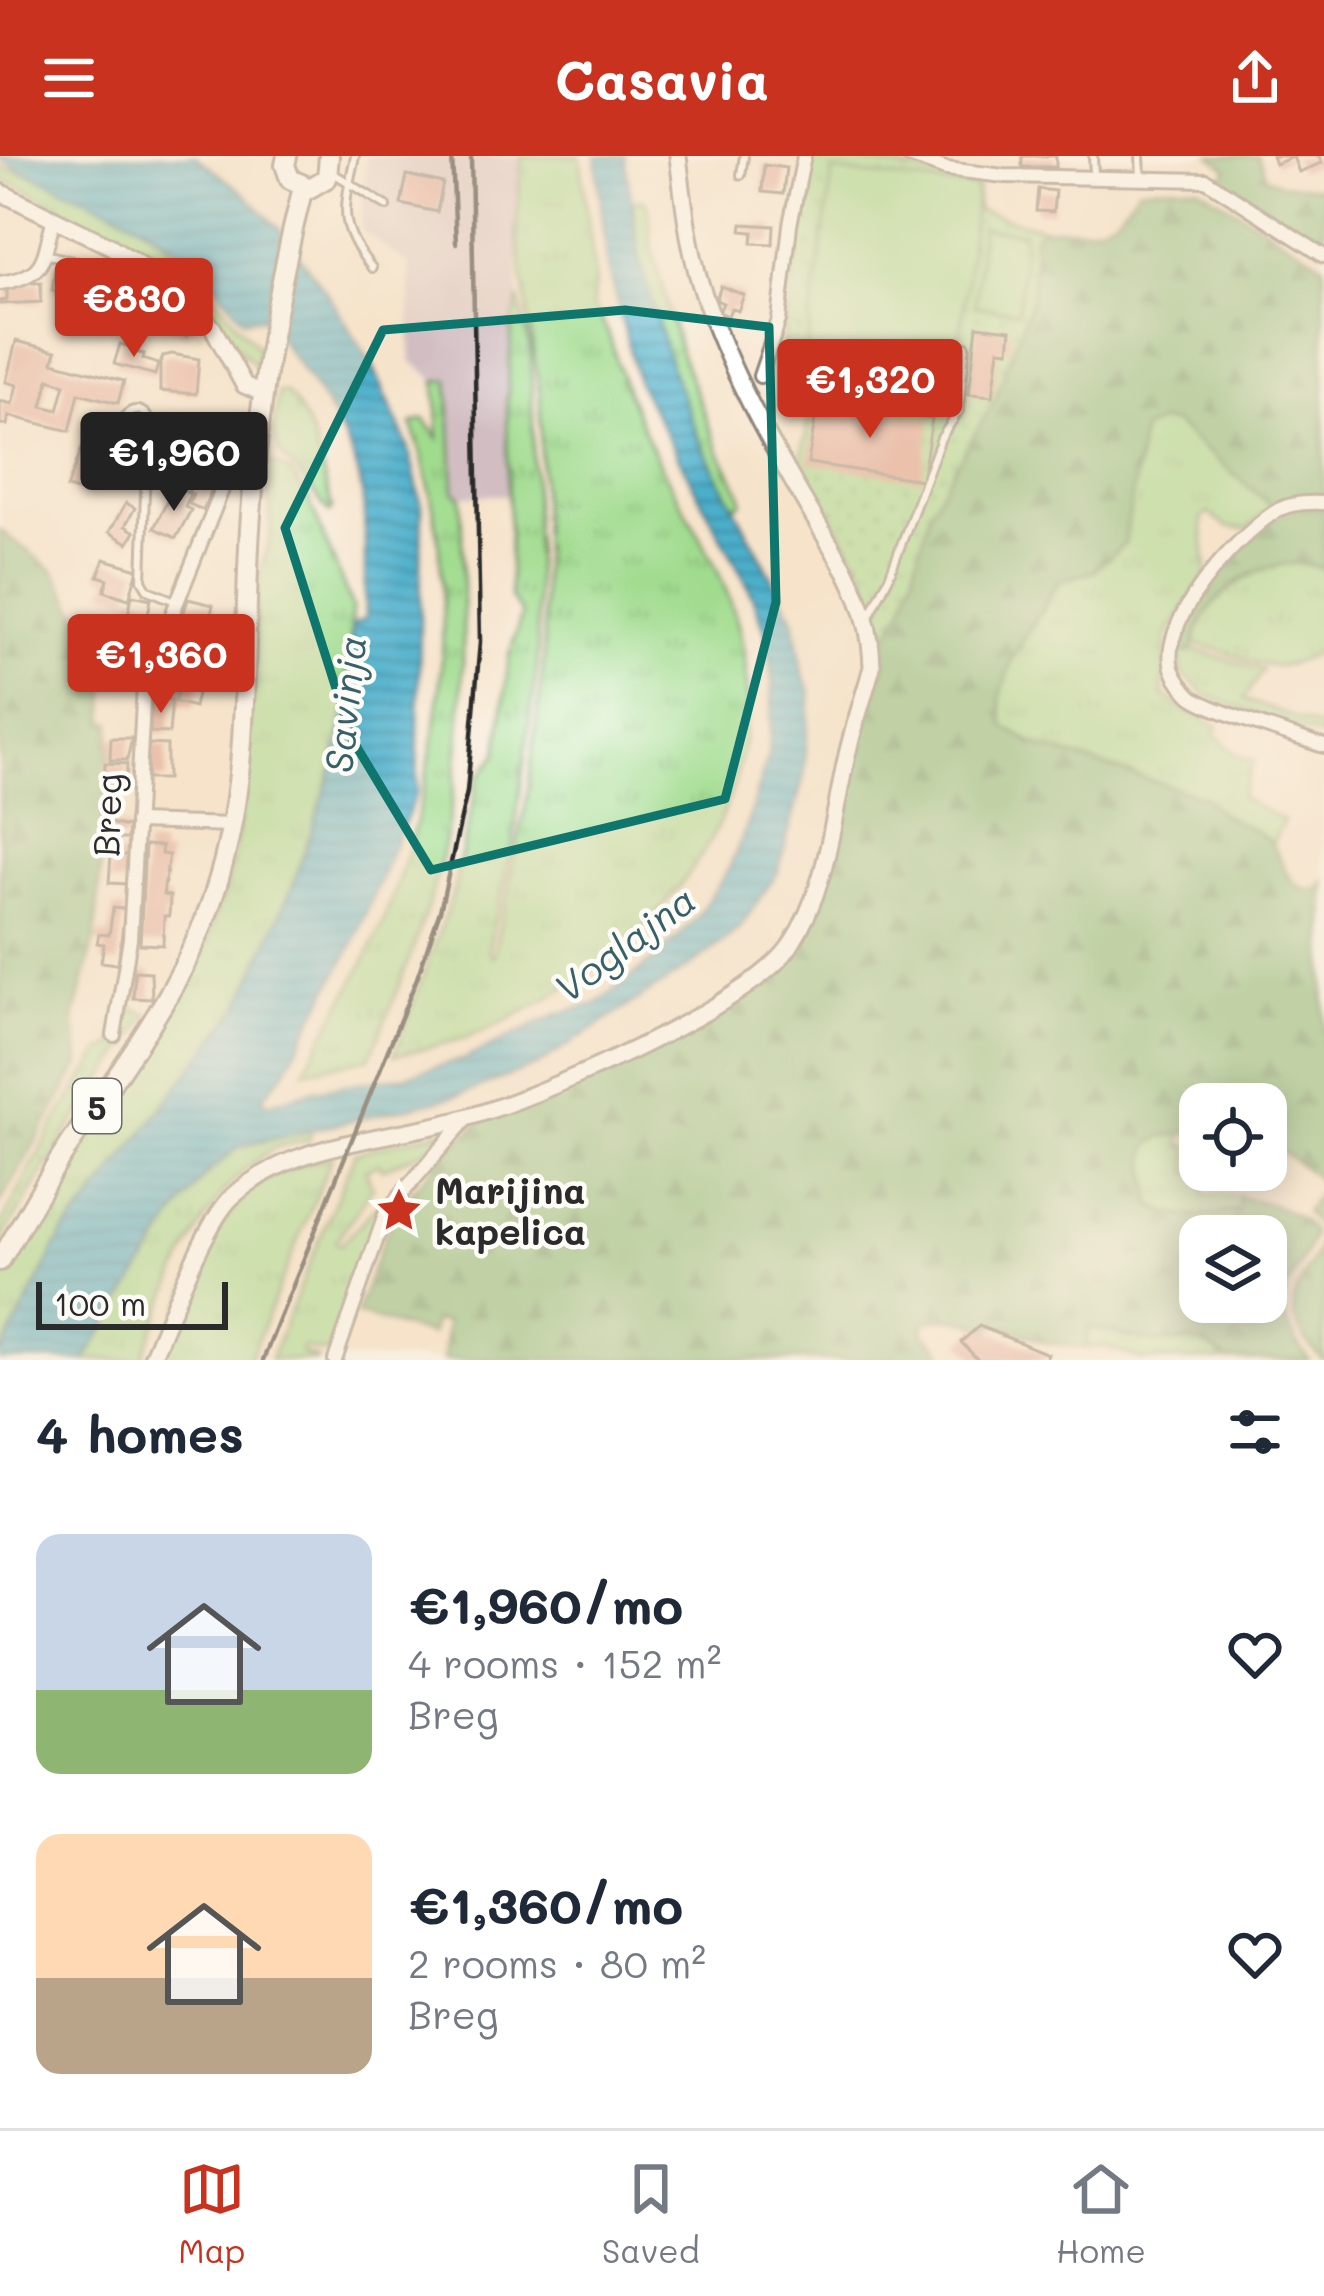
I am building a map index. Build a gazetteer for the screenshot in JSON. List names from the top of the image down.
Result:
{
  "streets": {
    "main road": ["5"],
    "street": ["Breg"]
  },
  "water": ["Savinja", "Voglajna"],
  "places": {
    "place": ["Marijina kapelica"]
  },
  "scale_bar": "100 m",
  "page": {
    "header": "Casavia",
    "price": [
      "€830",
      "€1,320",
      "€1,960",
      "€1,360"
    ],
    "scale": "100 m",
    "heading": "4 homes",
    "list": [
      {
        "name": "€1,960/mo",
        "note": "4 rooms · 152 m² · Breg"
      },
      {
        "name": "€1,360/mo",
        "note": "2 rooms · 80 m² · Breg"
      }
    ],
    "tabs": ["Map", "Saved", "Home"]
  }
}
